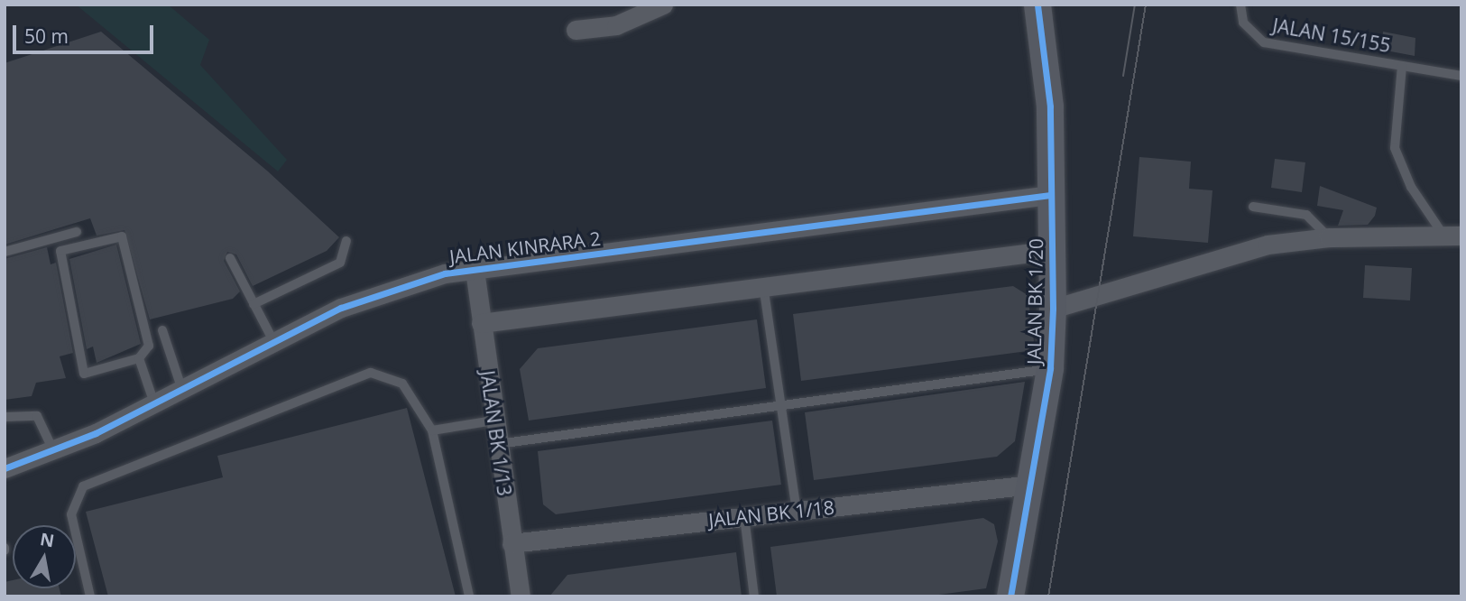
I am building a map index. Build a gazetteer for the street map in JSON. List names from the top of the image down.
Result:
{
  "streets": {
    "street": [
      "JALAN KINRARA 2",
      "JALAN BK 1/20",
      "JALAN BK 1/13",
      "JALAN BK 1/18"
    ],
    "lane": ["JALAN 15/155"]
  },
  "crossings": [
    ["JALAN KINRARA 2", "JALAN BK 1/20"],
    ["JALAN KINRARA 2", "JALAN BK 1/13"],
    ["JALAN BK 1/20", "JALAN BK 1/18"],
    ["JALAN BK 1/13", "JALAN BK 1/18"]
  ],
  "scale_bar": "50 m",
  "north": "top"
}
